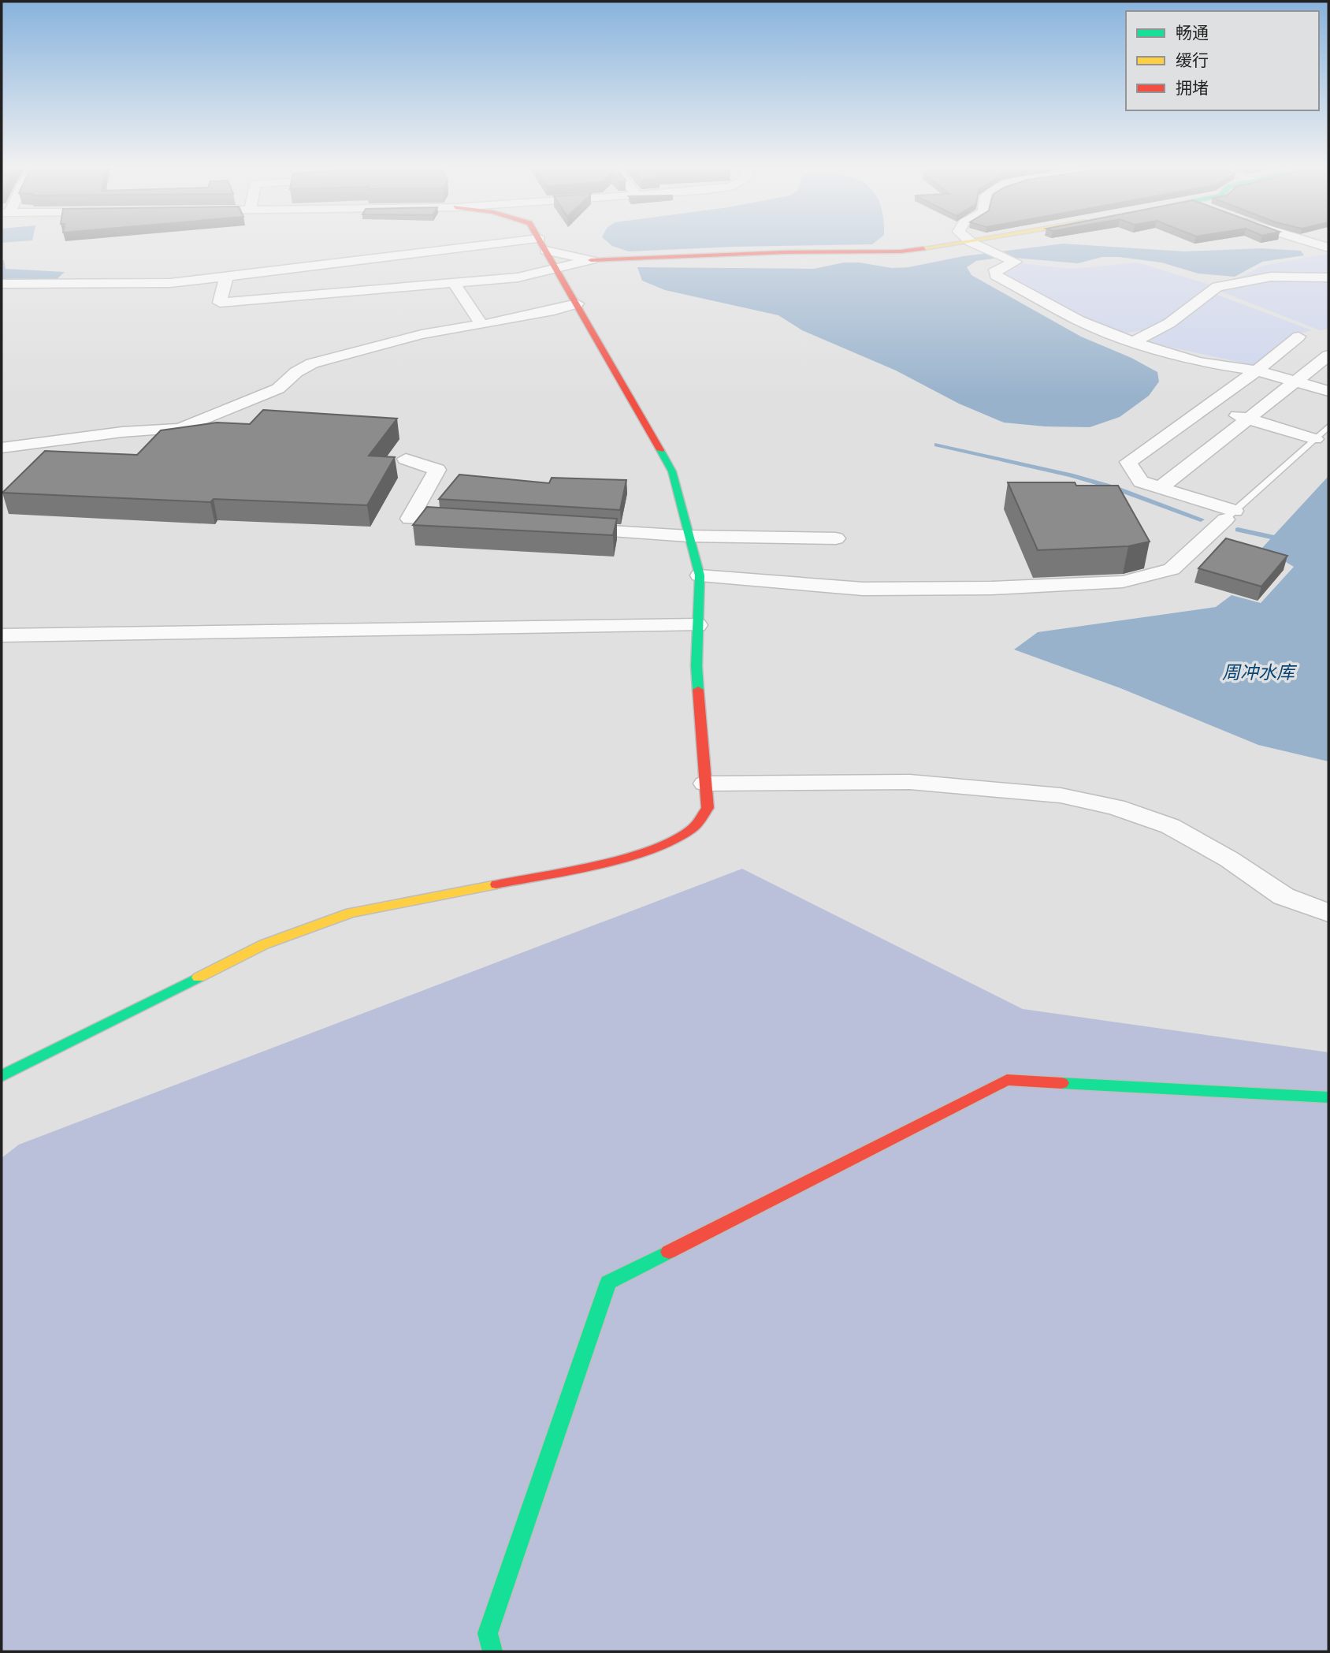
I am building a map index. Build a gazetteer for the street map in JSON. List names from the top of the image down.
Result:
{
  "water": ["周冲水库"],
  "legend": ["畅通", "缓行", "拥堵"]
}
